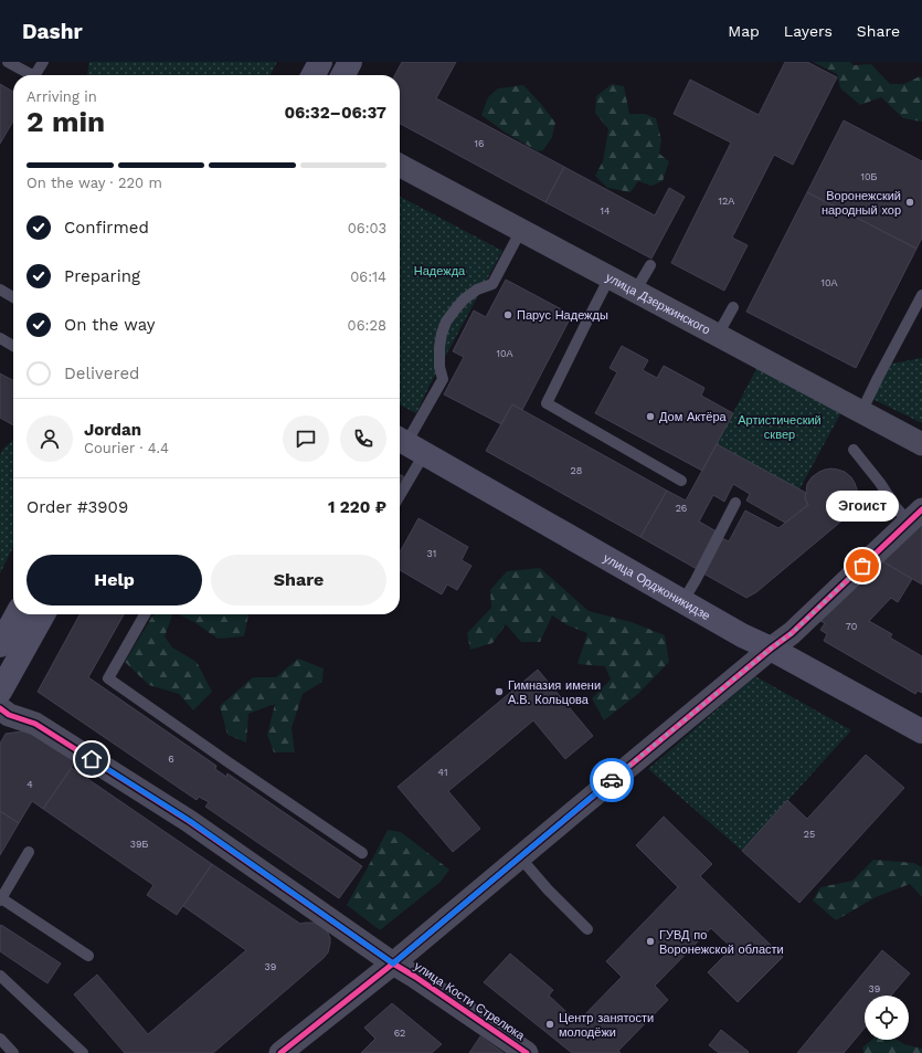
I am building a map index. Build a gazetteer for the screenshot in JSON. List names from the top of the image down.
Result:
{
  "streets": {
    "street": ["улица Дзержинского", "улица Орджоникидзе", "улица Кости Стрелюка"]
  },
  "parks": ["Надежда", "Артистический сквер"],
  "places": [
    "Воронежский народный хор",
    "Парус Надежды",
    "Дом Актёра",
    "Эгоист",
    "Гимназия имени А.В. Кольцова",
    "ГУВД по Воронежской области",
    "Центр занятости молодёжи"
  ],
  "house_numbers": [
    "16",
    "10Б",
    "12А",
    "14",
    "10А",
    "10А",
    "28",
    "26",
    "31",
    "70",
    "6",
    "41",
    "4",
    "25",
    "39Б",
    "39",
    "39",
    "62"
  ],
  "page": {
    "header": "Dashr",
    "nav": ["Map", "Layers", "Share"],
    "heading": ["2 min", "Arriving in", "06:32–06:37"],
    "panel": [
      "Jordan",
      "Courier · 4.4",
      "Order #3909",
      "1 220 ₽"
    ],
    "bar": "On the way · 220 m",
    "list": [
      ["Confirmed", "06:03"],
      ["Preparing", "06:14"],
      ["On the way", "06:28"],
      "Delivered"
    ],
    "bubble": "Эгоист",
    "buttons": ["Help", "Share"]
  }
}
